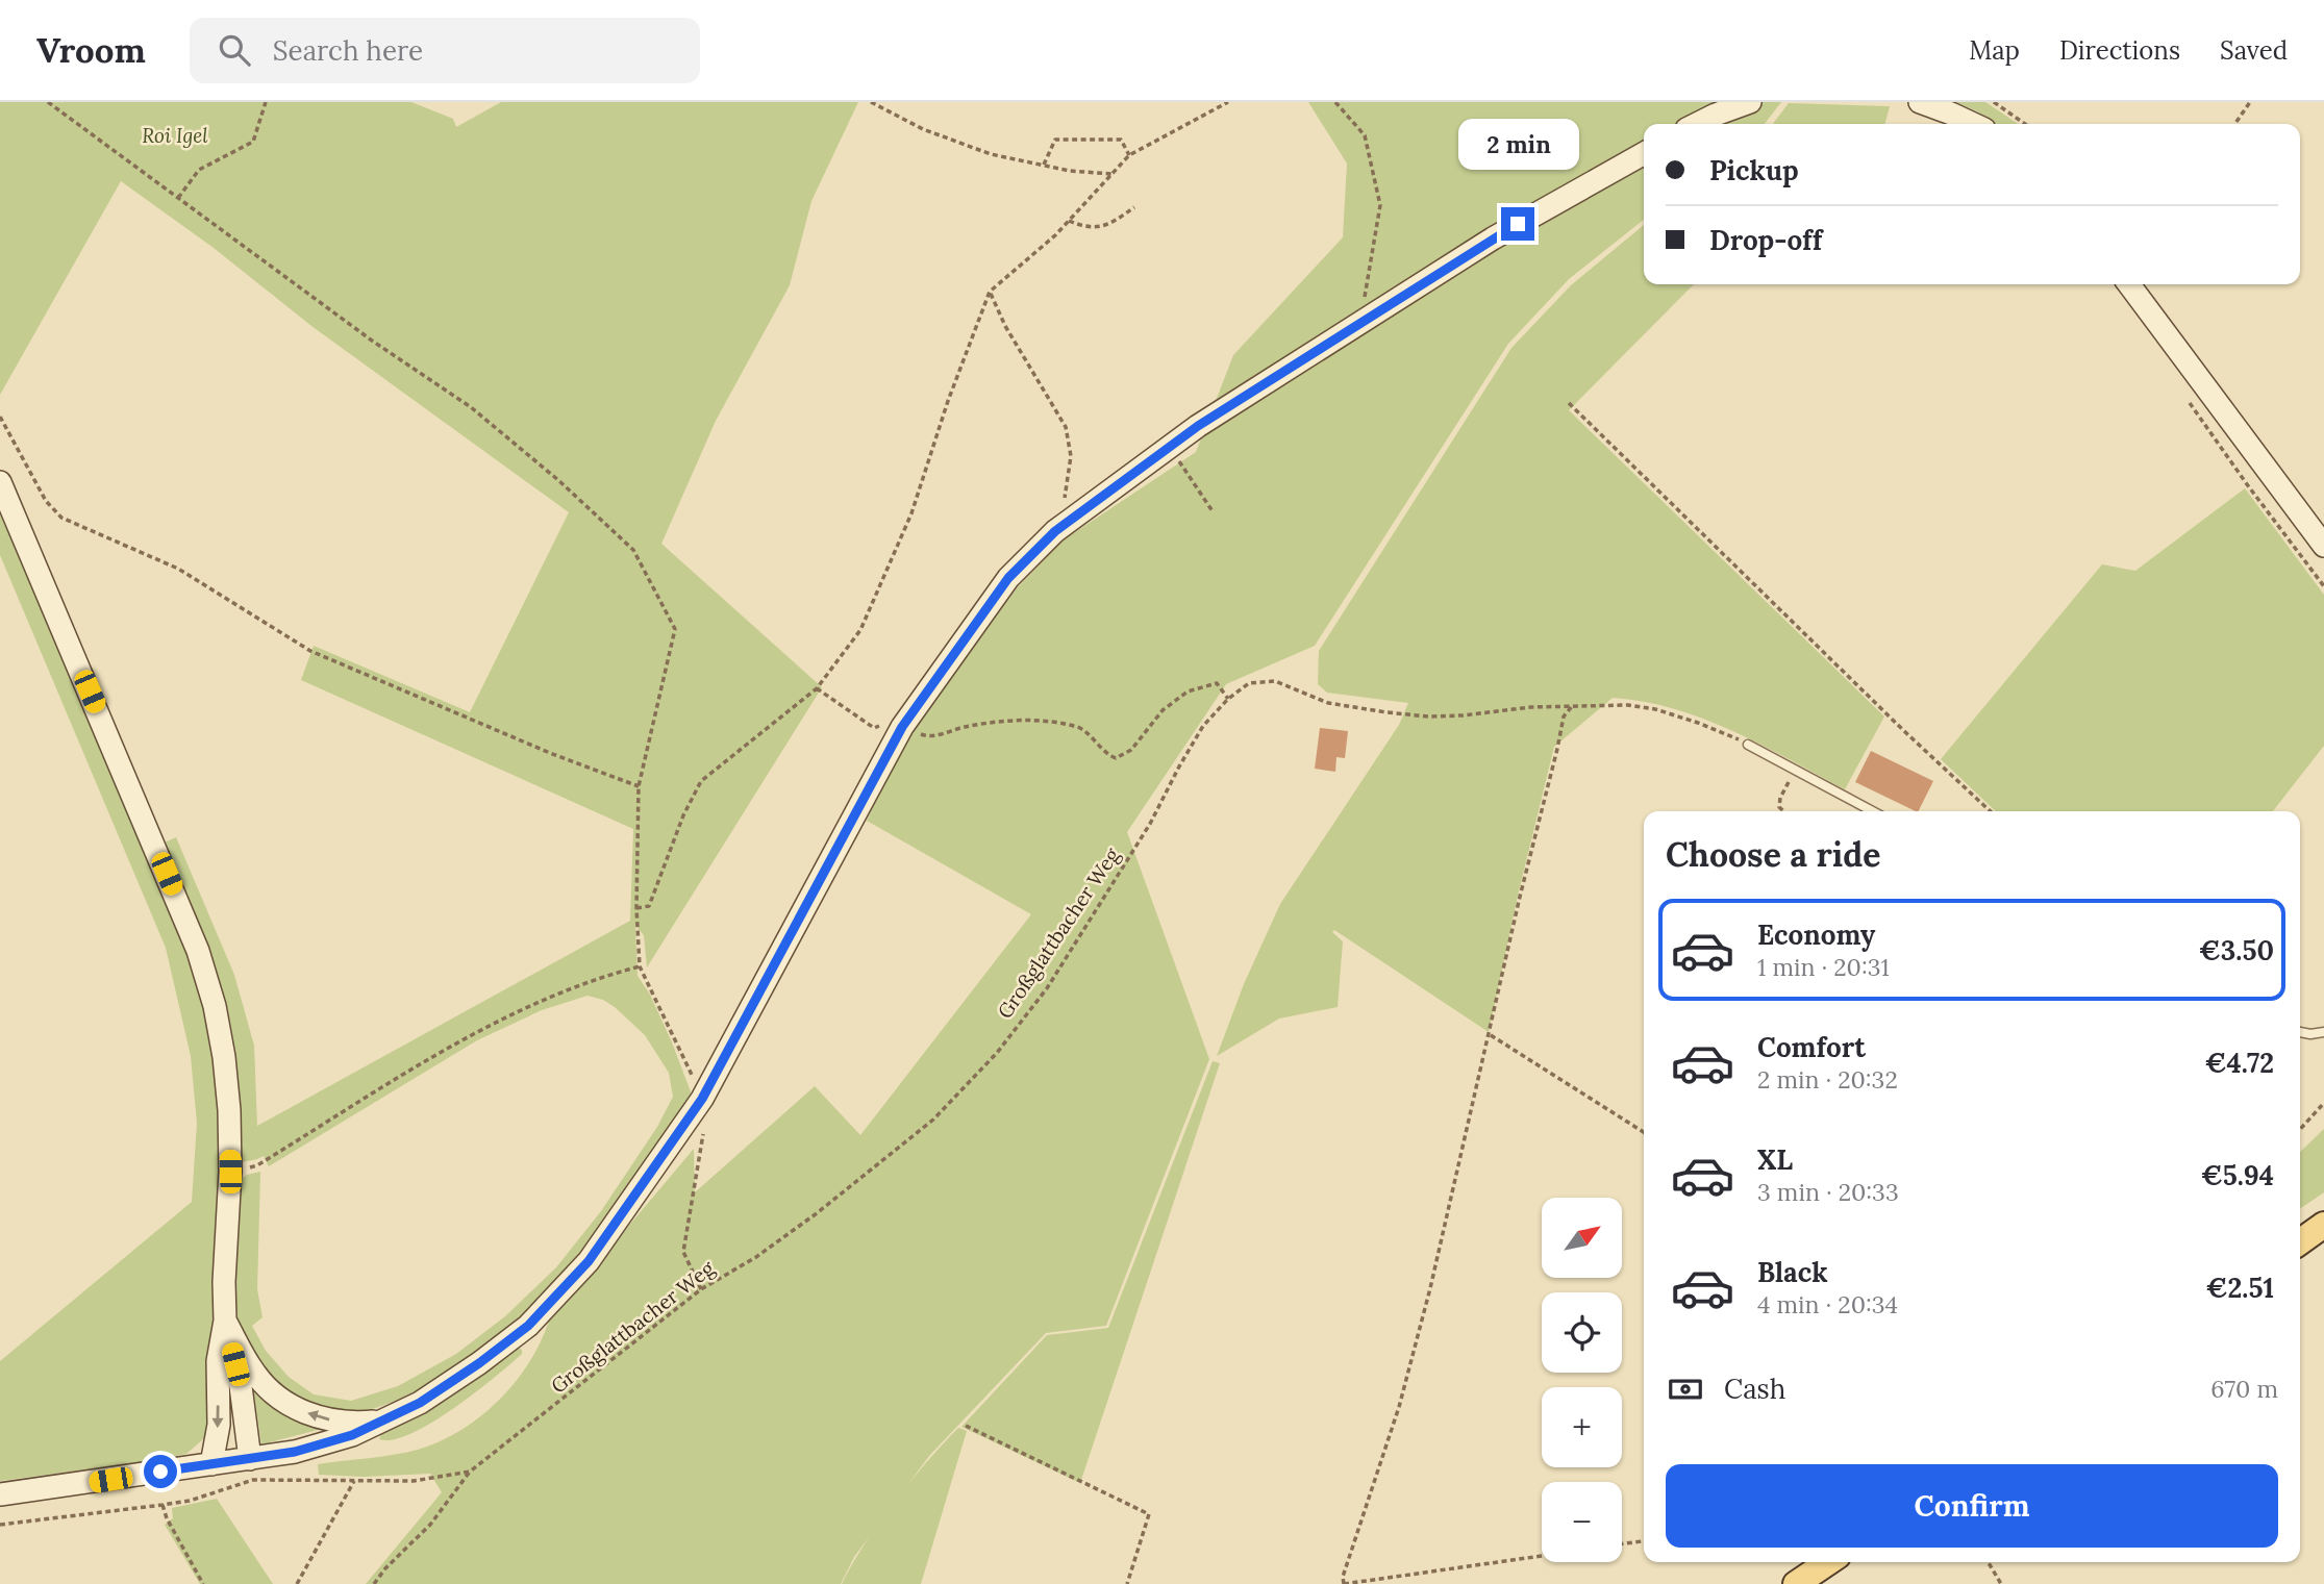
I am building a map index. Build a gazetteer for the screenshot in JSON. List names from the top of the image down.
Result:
{
  "streets": {
    "path": ["Großglattbacher Weg"]
  },
  "parks": ["Roi Igel"],
  "north": "top right",
  "page": {
    "header": "Vroom",
    "search": "Search here",
    "nav": ["Map", "Directions", "Saved"],
    "bubble": "2 min",
    "banner": ["Pickup", "Drop-off"],
    "heading": "Choose a ride",
    "list": [
      {
        "name": "Economy",
        "note": "1 min · 20:31",
        "value": "€3.50"
      },
      {
        "name": "Comfort",
        "note": "2 min · 20:32",
        "value": "€4.72"
      },
      {
        "name": "XL",
        "note": "3 min · 20:33",
        "value": "€5.94"
      },
      {
        "name": "Black",
        "note": "4 min · 20:34",
        "value": "€2.51"
      }
    ],
    "map_buttons": ["+", "−"],
    "pay": ["Cash", "670 m"],
    "buttons": "Confirm"
  }
}
